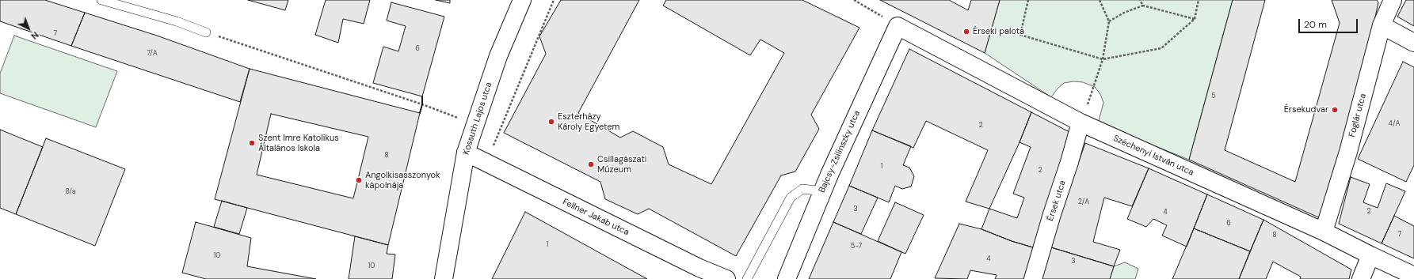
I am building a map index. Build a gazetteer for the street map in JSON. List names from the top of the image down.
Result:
{
  "streets": {
    "street": [
      "Foglár utca",
      "Kossuth Lajos utca",
      "Bajcsy-Zsilinszky utca",
      "Széchenyi István utca",
      "Érsek utca",
      "Fellner Jakab utca"
    ]
  },
  "crossings": [
    ["Foglár utca", "Széchenyi István utca"],
    ["Kossuth Lajos utca", "Fellner Jakab utca"],
    ["Bajcsy-Zsilinszky utca", "Széchenyi István utca"],
    ["Széchenyi István utca", "Érsek utca"]
  ],
  "places": [
    "Érseki palota",
    "Érsekudvar",
    "Eszterházy Károly Egyetem",
    "Szent Imre Katolikus Általános Iskola",
    "Csillagászati Múzeum",
    "Angolkisasszonyok kápolnája"
  ],
  "house_numbers": [
    "7",
    "6",
    "7/A",
    "5",
    "4/A",
    "2",
    "8",
    "1",
    "2",
    "8/a",
    "2/A",
    "3",
    "2",
    "4",
    "6",
    "7",
    "8",
    "1",
    "5-7",
    "10",
    "4",
    "3",
    "10"
  ],
  "scale_bar": "20 m",
  "north": "bottom right"
}
